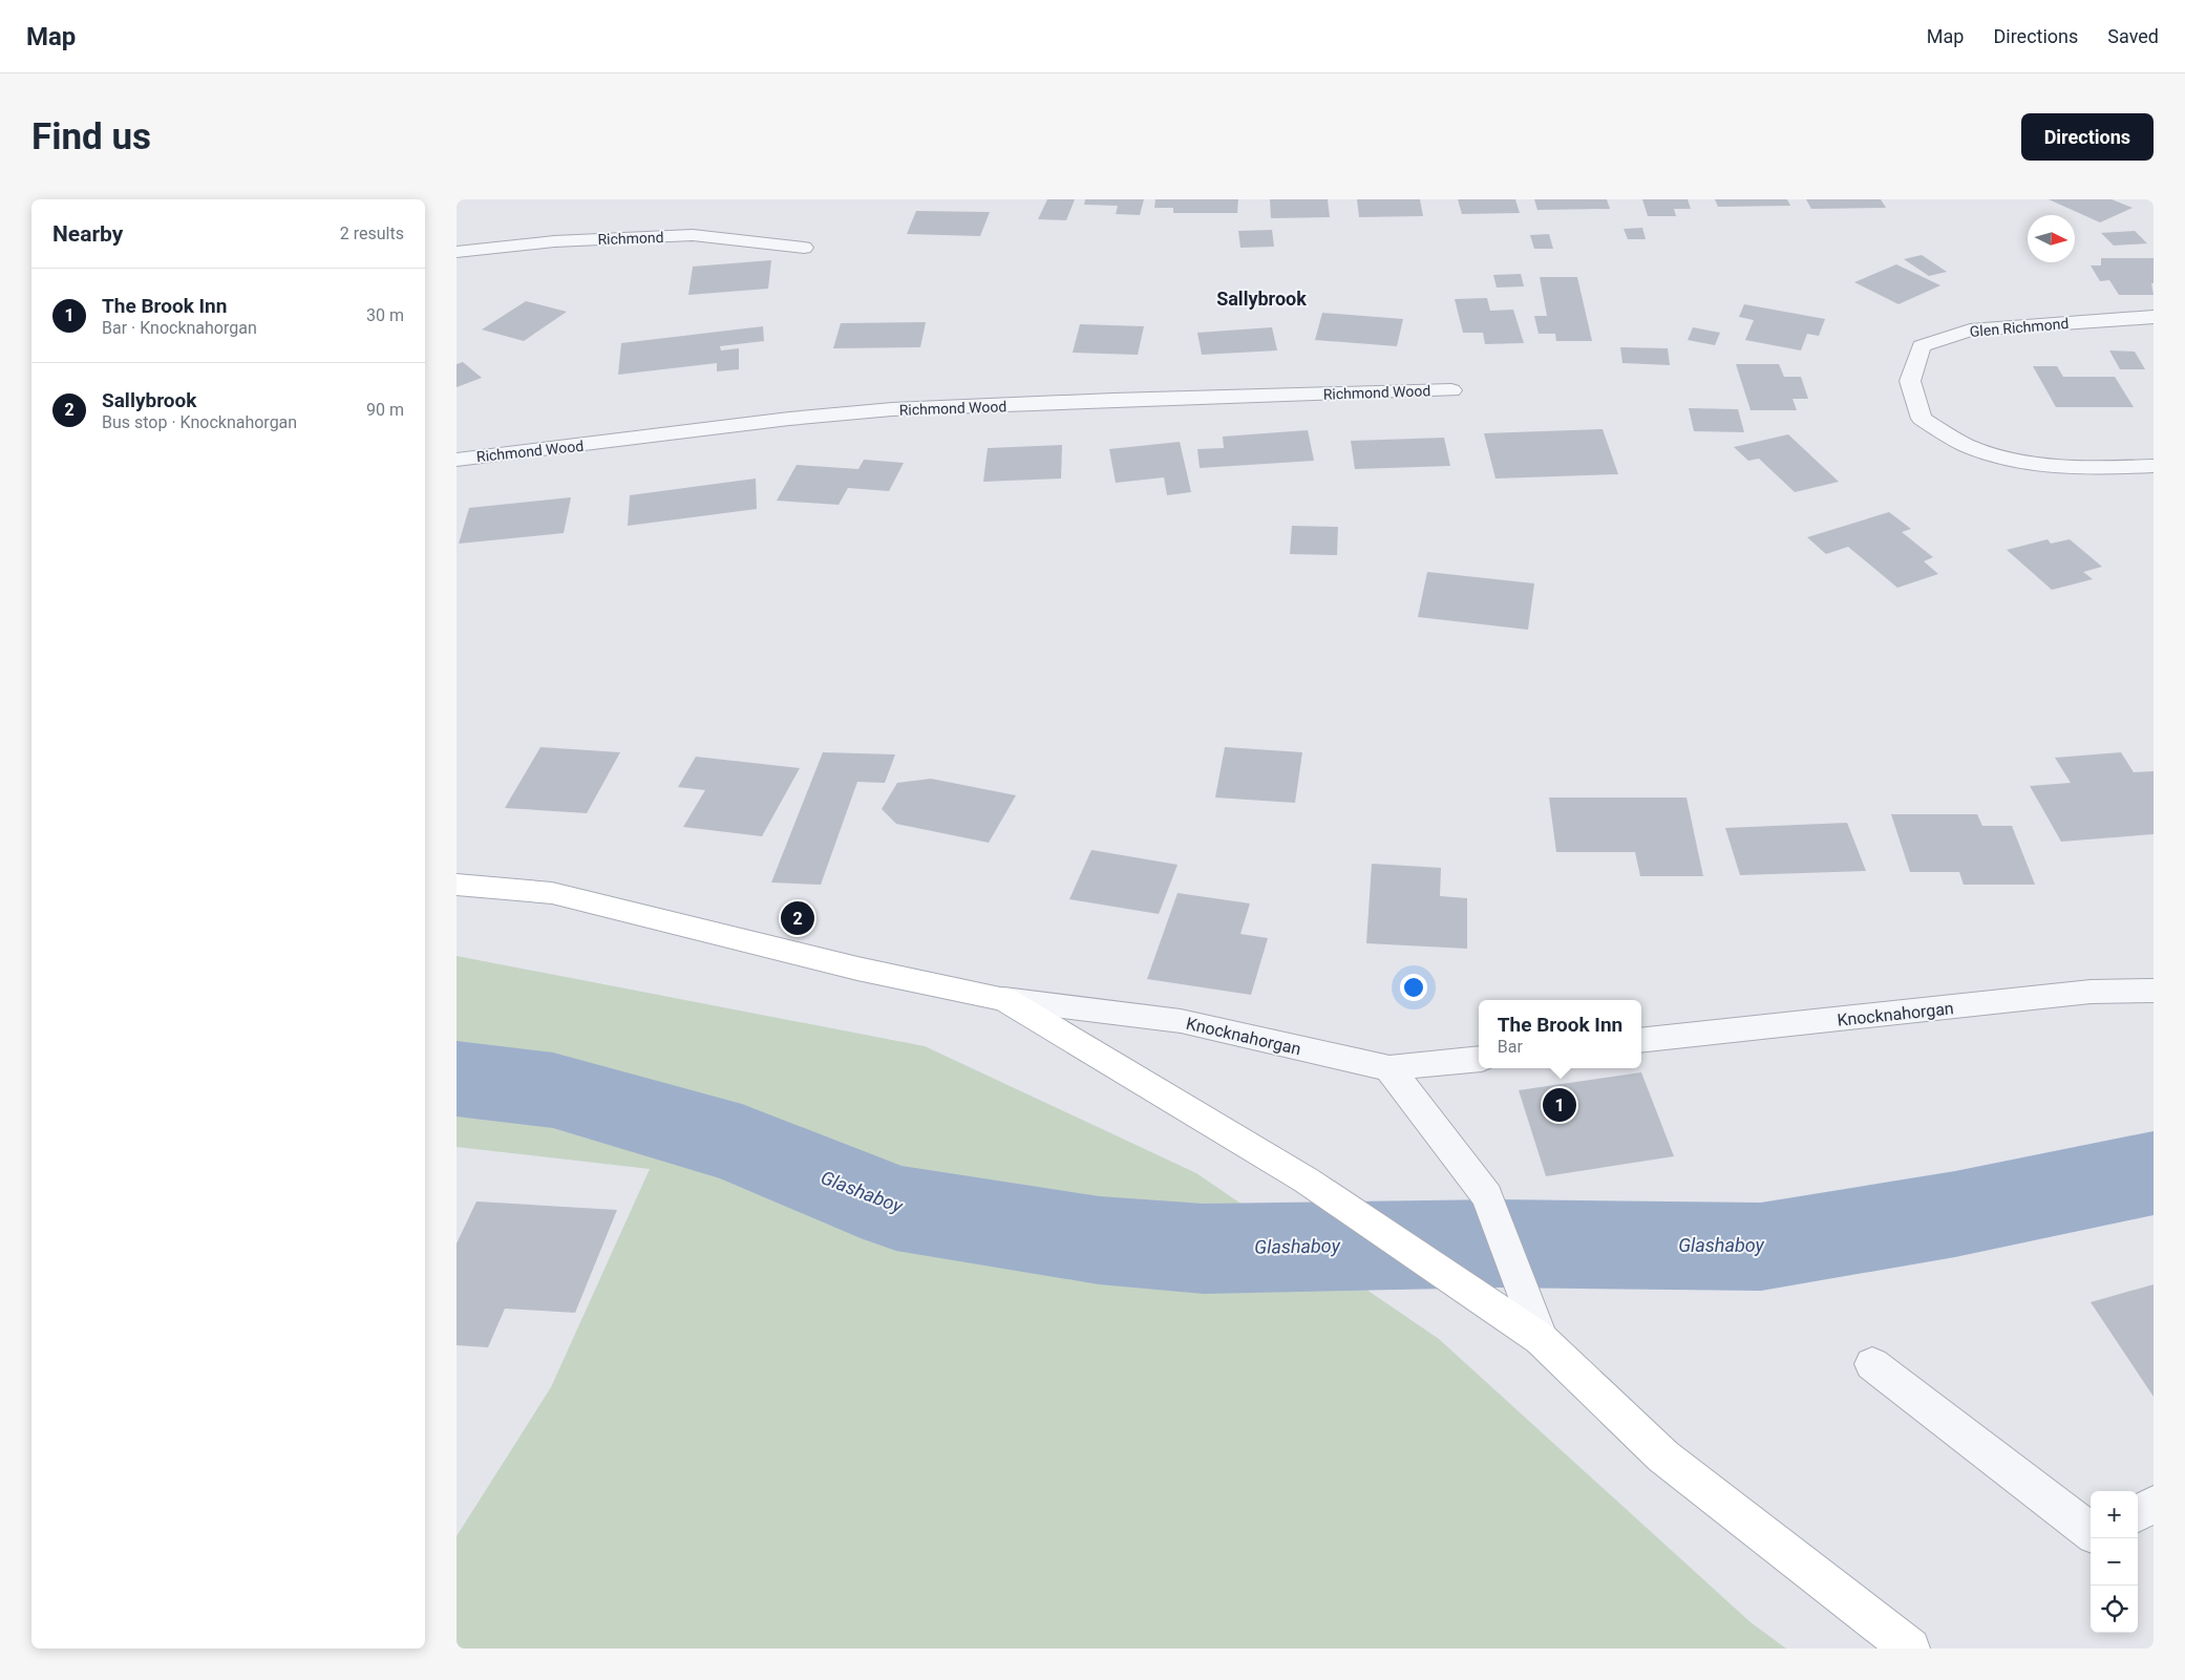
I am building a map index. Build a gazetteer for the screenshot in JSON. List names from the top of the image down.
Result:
{
  "streets": {
    "street": [
      "Richmond",
      "Glen Richmond",
      "Richmond Wood",
      "Knocknahorgan"
    ]
  },
  "districts": ["Sallybrook"],
  "water": ["Glashaboy"],
  "north": "right",
  "page": {
    "header": "Map",
    "nav": ["Map", "Directions", "Saved"],
    "buttons": "Directions",
    "title": "Find us",
    "heading": ["Nearby", "2 results"],
    "list": [
      {
        "mark": "1",
        "name": "The Brook Inn",
        "note": "Bar · Knocknahorgan",
        "value": "30 m"
      },
      {
        "mark": "2",
        "name": "Sallybrook",
        "note": "Bus stop · Knocknahorgan",
        "value": "90 m"
      }
    ],
    "pins": ["2", "1"],
    "popup": ["The Brook Inn", "Bar"],
    "map_buttons": ["+", "−"]
  }
}
